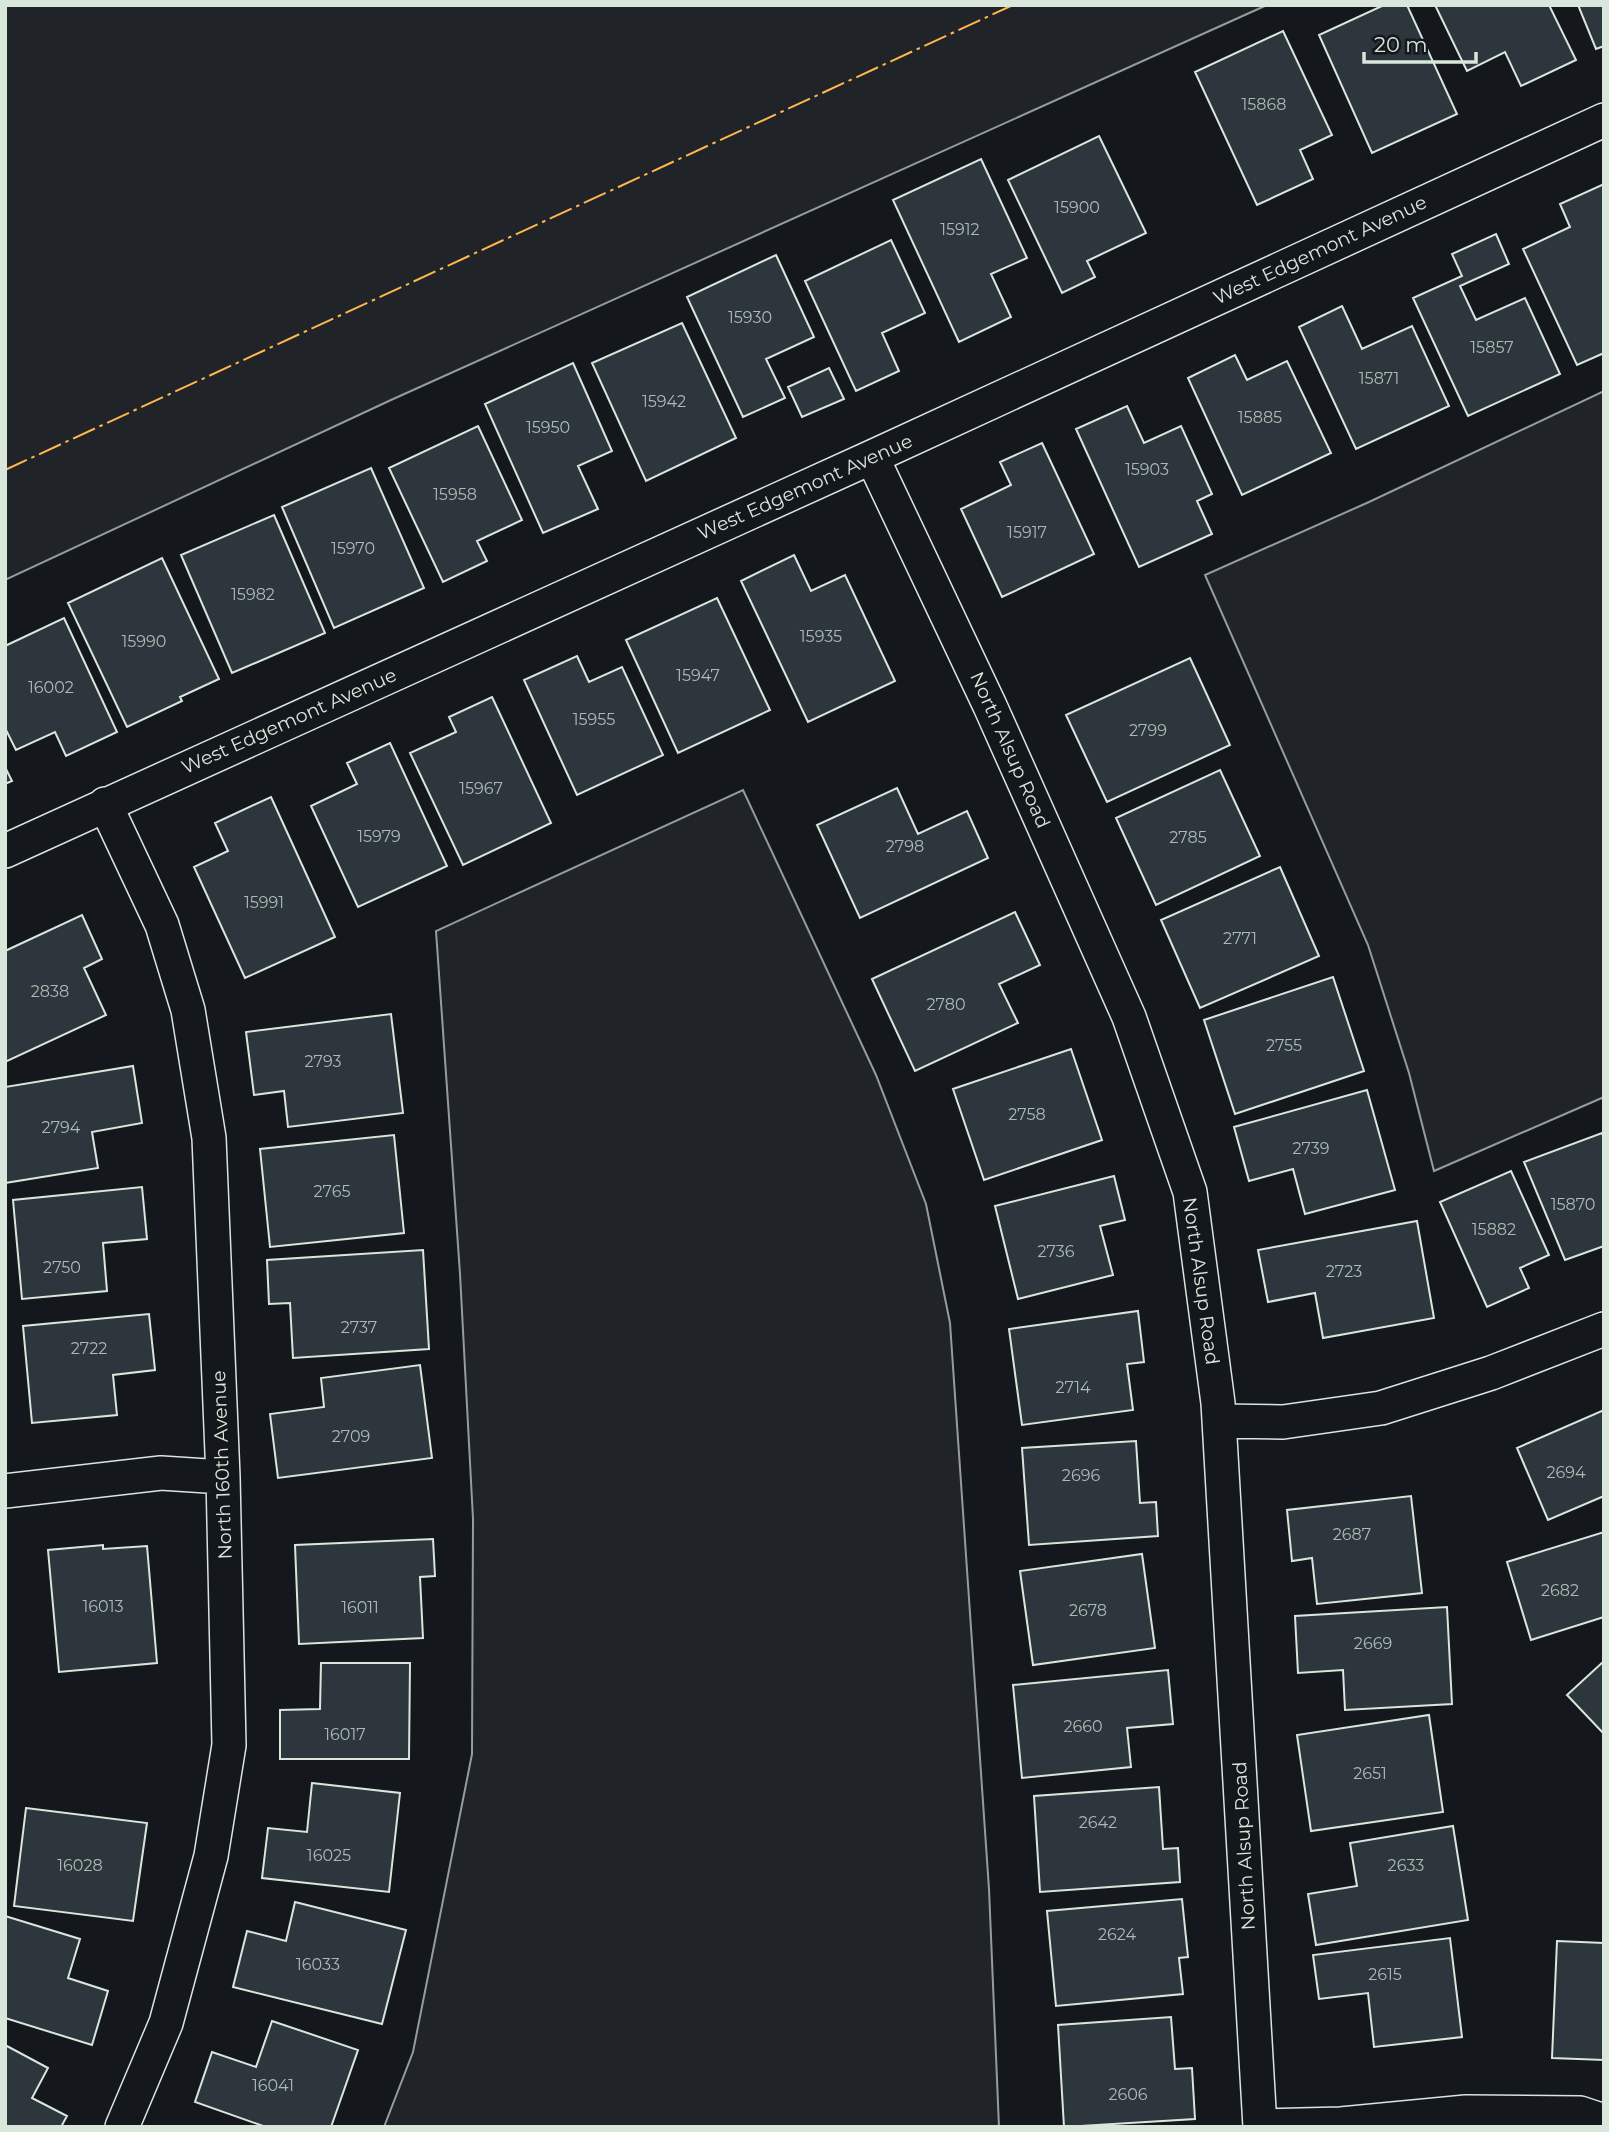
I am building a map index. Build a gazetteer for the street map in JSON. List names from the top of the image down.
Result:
{
  "streets": {
    "street": ["West Edgemont Avenue", "North Alsup Road", "North 160th Avenue"]
  },
  "crossings": [
    ["West Edgemont Avenue", "North Alsup Road"],
    ["West Edgemont Avenue", "North 160th Avenue"]
  ],
  "house_numbers": [
    "15868",
    "15900",
    "15912",
    "15930",
    "15857",
    "15871",
    "15942",
    "15885",
    "15950",
    "15903",
    "15958",
    "15917",
    "15970",
    "15982",
    "15935",
    "15990",
    "15947",
    "16002",
    "15955",
    "2799",
    "15967",
    "15979",
    "2785",
    "2798",
    "15991",
    "2771",
    "2838",
    "2780",
    "2755",
    "2793",
    "2758",
    "2794",
    "2739",
    "2765",
    "15870",
    "15882",
    "2736",
    "2750",
    "2723",
    "2737",
    "2722",
    "2714",
    "2709",
    "2694",
    "2696",
    "2687",
    "2682",
    "16013",
    "16011",
    "2678",
    "2669",
    "2660",
    "16017",
    "2651",
    "2642",
    "16025",
    "16028",
    "2633",
    "2624",
    "16033",
    "2615",
    "16041",
    "2606"
  ],
  "scale_bar": "20 m"
}
